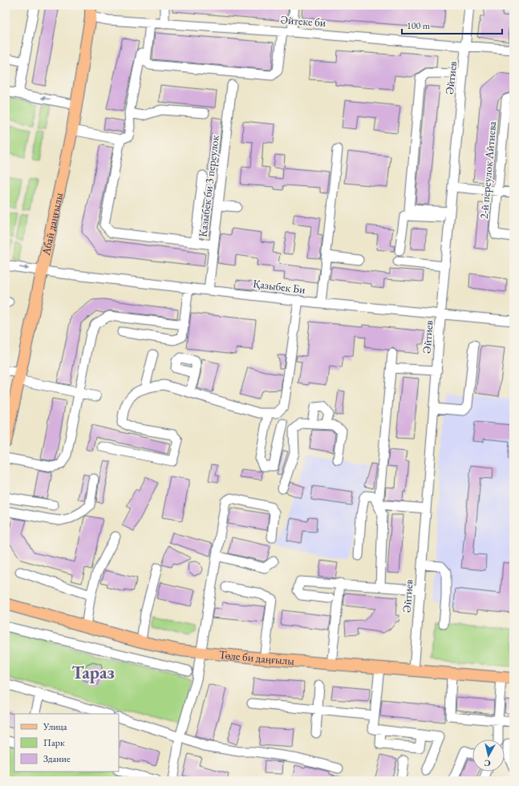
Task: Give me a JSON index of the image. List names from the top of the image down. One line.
{"streets":{"main road":["Абай даңғылы","Төле би даңғылы"],"street":["Әйтеке би","Әйтиев","2-й переулок Айтиева","Казыбек би 3 переулок","Қазыбек Би"]},"crossings":[["Әйтеке би","Әйтиев"],["Әйтеке би","Абай даңғылы"],["Әйтиев","Қазыбек Би"],["Әйтиев","Төле би даңғылы"],["Казыбек би 3 переулок","Қазыбек Би"],["Абай даңғылы","Қазыбек Би"]],"districts":["Тараз"],"legend":["Улица","Парк","Здание"],"scale_bar":"100 m","north":"bottom"}
